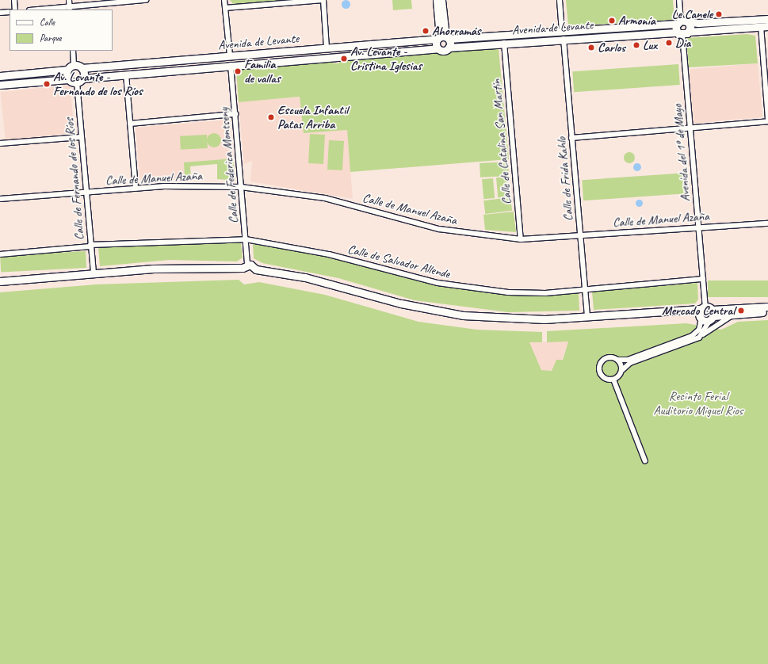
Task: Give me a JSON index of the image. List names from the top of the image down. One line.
{"streets":{"street":["Avenida de Levante","Calle de Catalina San Martín","Avenida del 1º de Mayo","Calle de Federica Montseny","Calle de Manuel Azaña","Calle de Fernando de los Ríos","Calle de Frida Kahlo","Calle de Salvador Allende"]},"crossings":[["Avenida de Levante","Calle de Catalina San Martín"],["Avenida de Levante","Avenida del 1º de Mayo"],["Avenida de Levante","Calle de Federica Montseny"],["Avenida de Levante","Calle de Fernando de los Ríos"],["Avenida de Levante","Calle de Frida Kahlo"],["Calle de Catalina San Martín","Calle de Manuel Azaña"],["Avenida del 1º de Mayo","Calle de Manuel Azaña"],["Avenida del 1º de Mayo","Calle de Salvador Allende"],["Calle de Federica Montseny","Calle de Manuel Azaña"],["Calle de Federica Montseny","Calle de Salvador Allende"],["Calle de Manuel Azaña","Calle de Fernando de los Ríos"],["Calle de Manuel Azaña","Calle de Frida Kahlo"],["Calle de Fernando de los Ríos","Calle de Salvador Allende"],["Calle de Frida Kahlo","Calle de Salvador Allende"]],"parks":["Recinto Ferial Auditorio Miguel Rios"],"places":["Le Canele","Armonía","Ahorramás","Dia","Lux","Carlos","Av. Levante - Cristina Iglesias","Familia de vallas","Av. Levante - Fernando de los Ríos","Escuela Infantil Patas Arriba","Mercado Central"],"legend":["Calle","Parque"]}
